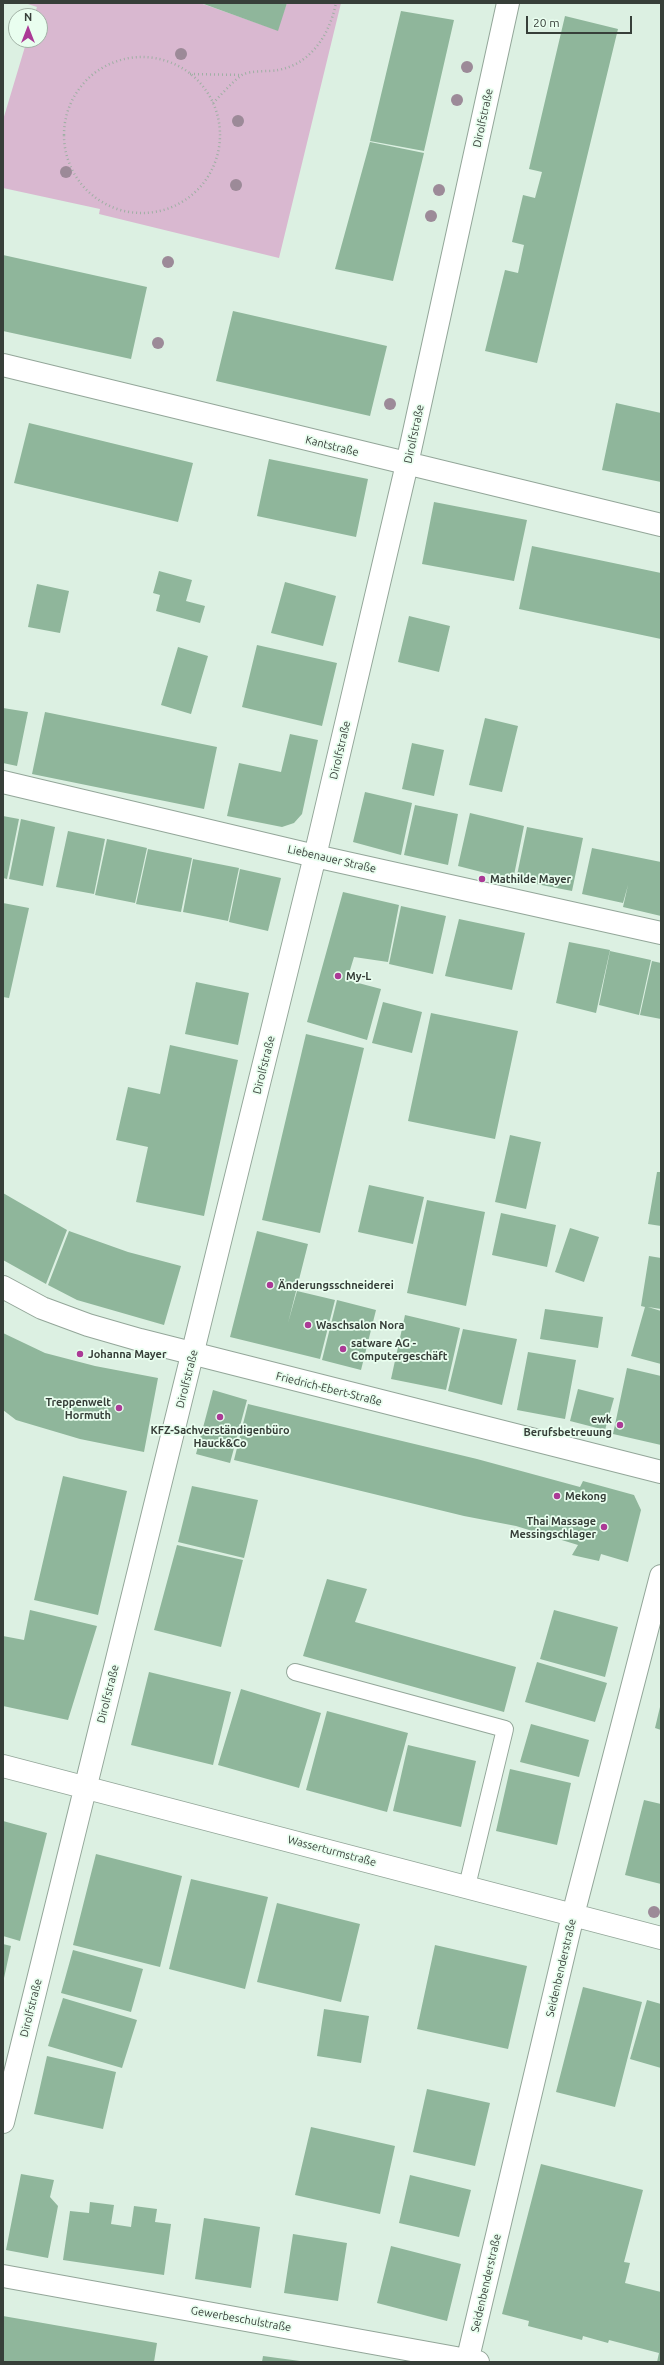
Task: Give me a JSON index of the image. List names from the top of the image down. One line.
{"streets":{"street":["Dirolfstraße","Kantstraße","Liebenauer Straße","Friedrich-Ebert-Straße","Wasserturmstraße","Seidenbenderstraße","Gewerbeschulstraße"]},"crossings":[["Dirolfstraße","Kantstraße"],["Dirolfstraße","Liebenauer Straße"],["Dirolfstraße","Friedrich-Ebert-Straße"],["Dirolfstraße","Wasserturmstraße"],["Wasserturmstraße","Seidenbenderstraße"],["Seidenbenderstraße","Gewerbeschulstraße"]],"places":["Mathilde Mayer","My-L","Änderungsschneiderei","Waschsalon Nora","satware AG - Computergeschäft","Johanna Mayer","Treppenwelt Hormuth","KFZ-Sachverständigenbüro Hauck&Co","ewk Berufsbetreuung","Mekong","Thai Massage Messingschlager"],"scale_bar":"20 m","north":"top"}
